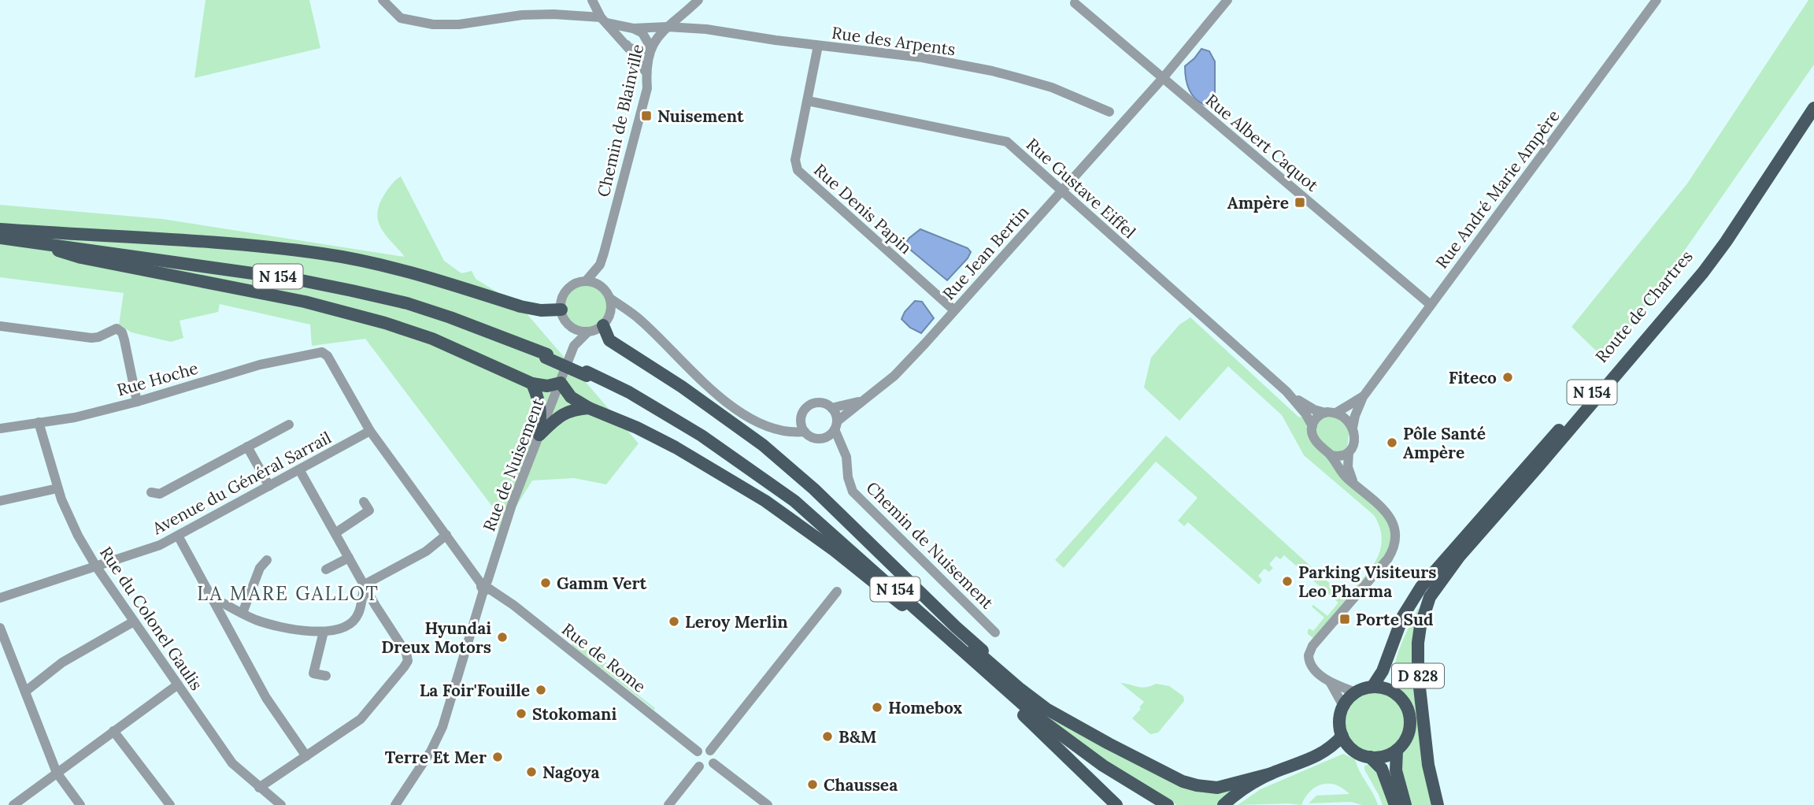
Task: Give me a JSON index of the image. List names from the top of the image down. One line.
{"streets":{"main road":["N 154","Route de Chartres","D 828"],"street":["Rue des Arpents","Chemin de Blainville","Rue Albert Caquot","Rue Gustave Eiffel","Rue André Marie Ampère","Rue Denis Papin","Rue Jean Bertin","Rue Hoche","Rue de Nuisement","Avenue du Général Sarrail","Chemin de Nuisement","Rue du Colonel Gaulis","Rue de Rome"]},"crossings":[["Rue des Arpents","Chemin de Blainville"],["Rue des Arpents","Rue Denis Papin"],["Chemin de Blainville","Rue de Nuisement"],["Rue Albert Caquot","Rue André Marie Ampère"],["Rue Albert Caquot","Rue Jean Bertin"],["Rue Gustave Eiffel","Rue André Marie Ampère"],["Rue Gustave Eiffel","Rue Denis Papin"],["Rue Gustave Eiffel","Rue Jean Bertin"],["Rue Denis Papin","Rue Jean Bertin"],["Rue Jean Bertin","Chemin de Nuisement"],["N 154","Route de Chartres"],["N 154","D 828"],["Rue Hoche","Avenue du Général Sarrail"],["Rue Hoche","Rue du Colonel Gaulis"],["Rue de Nuisement","Rue de Rome"],["Avenue du Général Sarrail","Rue du Colonel Gaulis"]],"districts":["LA MARE GALLOT"],"places":{"transit":["Nuisement","Ampère","Porte Sud"],"other":["Fiteco","Pôle Santé Ampère","Parking Visiteurs Leo Pharma","Gamm Vert","Leroy Merlin","Hyundai Dreux Motors","La Foir'Fouille","Homebox","Stokomani","B&M","Terre Et Mer","Nagoya","Chaussea"]}}
